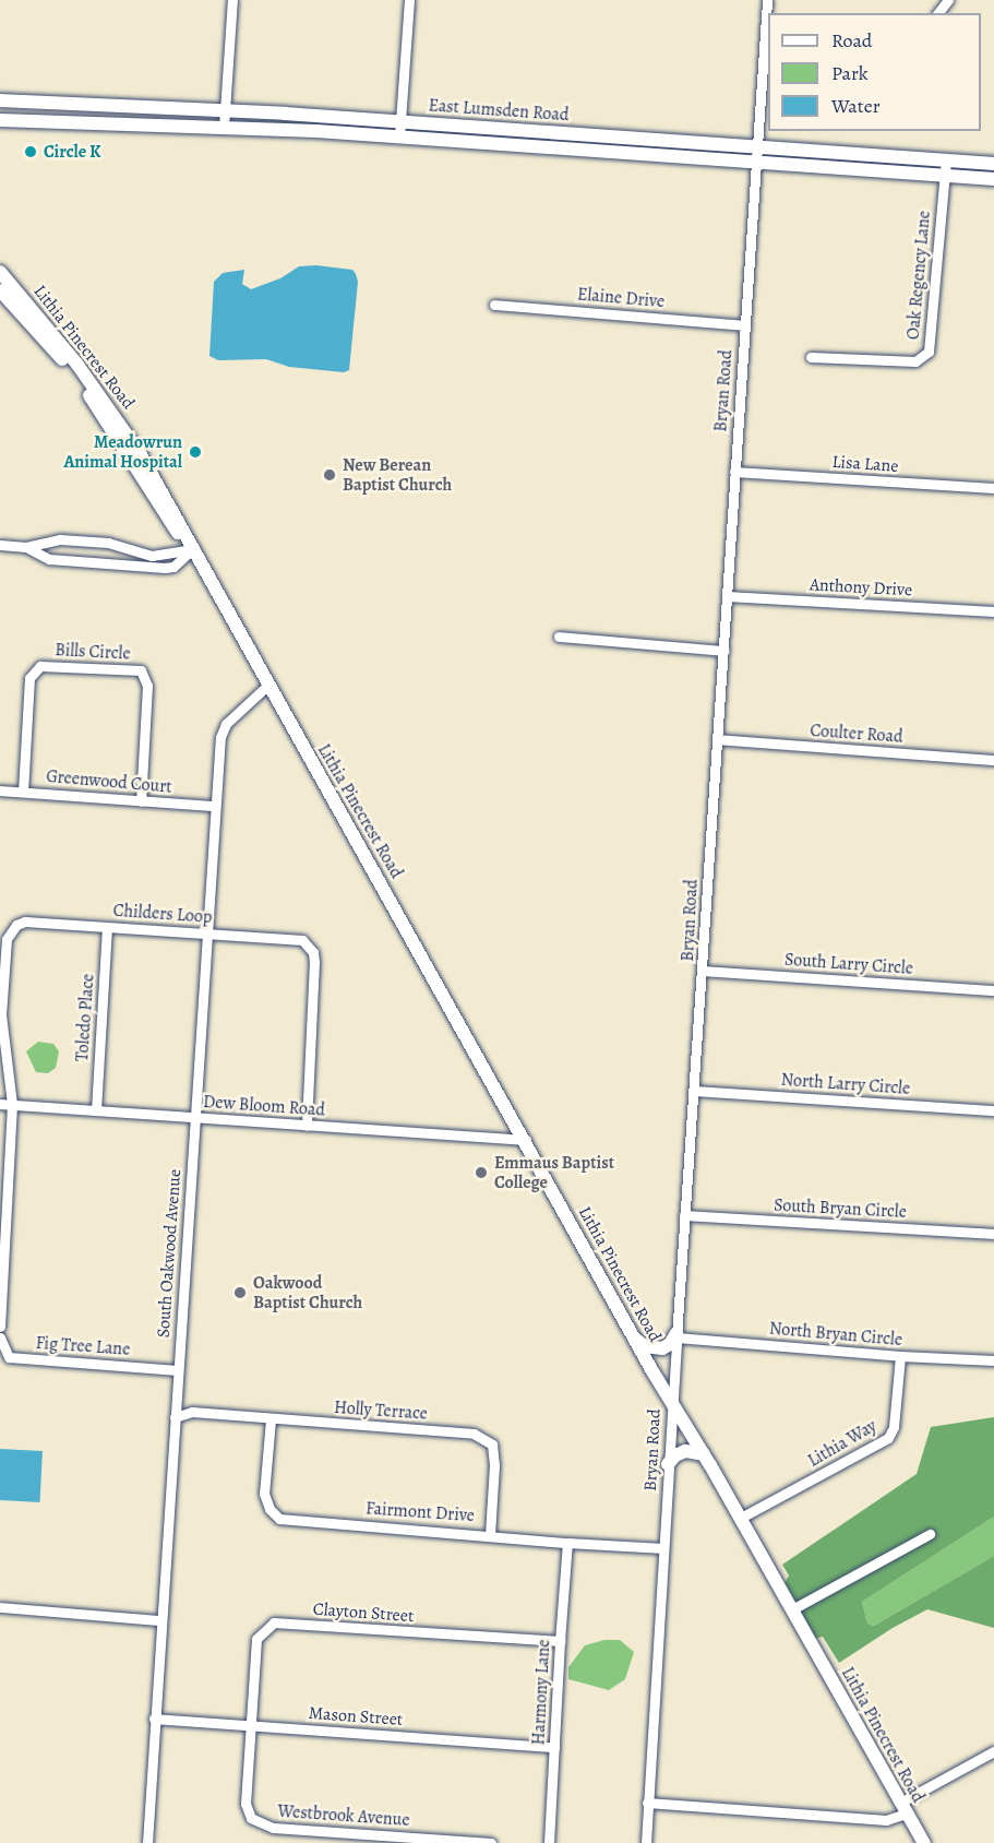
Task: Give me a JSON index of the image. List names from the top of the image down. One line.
{"streets":{"main road":["East Lumsden Road","Lithia Pinecrest Road"],"street":["Oak Regency Lane","Elaine Drive","Bryan Road","Lisa Lane","Anthony Drive","Bills Circle","Coulter Road","Greenwood Court","Childers Loop","South Larry Circle","Toledo Place","North Larry Circle","Dew Bloom Road","South Bryan Circle","South Oakwood Avenue","North Bryan Circle","Fig Tree Lane","Holly Terrace","Lithia Way","Fairmont Drive","Clayton Street","Harmony Lane","Mason Street","Westbrook Avenue"]},"crossings":[["East Lumsden Road","Oak Regency Lane"],["East Lumsden Road","Bryan Road"],["Elaine Drive","Bryan Road"],["Lithia Pinecrest Road","Bryan Road"],["Lithia Pinecrest Road","Dew Bloom Road"],["Lithia Pinecrest Road","South Oakwood Avenue"],["Lithia Pinecrest Road","Lithia Way"],["Bryan Road","Lisa Lane"],["Bryan Road","Anthony Drive"],["Bryan Road","Coulter Road"],["Bryan Road","South Larry Circle"],["Bryan Road","North Larry Circle"],["Bryan Road","South Bryan Circle"],["Bryan Road","North Bryan Circle"],["Bryan Road","Fairmont Drive"],["Bills Circle","Greenwood Court"],["Greenwood Court","South Oakwood Avenue"],["Childers Loop","Toledo Place"],["Childers Loop","Dew Bloom Road"],["Childers Loop","South Oakwood Avenue"],["Toledo Place","Dew Bloom Road"],["Dew Bloom Road","South Oakwood Avenue"],["South Oakwood Avenue","Fig Tree Lane"],["South Oakwood Avenue","Holly Terrace"],["South Oakwood Avenue","Mason Street"],["North Bryan Circle","Lithia Way"],["Holly Terrace","Fairmont Drive"],["Fairmont Drive","Harmony Lane"],["Clayton Street","Harmony Lane"],["Clayton Street","Mason Street"],["Clayton Street","Westbrook Avenue"],["Harmony Lane","Mason Street"],["Mason Street","Westbrook Avenue"]],"places":["Circle K","Meadowrun Animal Hospital","New Berean Baptist Church","Emmaus Baptist College","Oakwood Baptist Church"],"legend":["Road","Park","Water"]}
